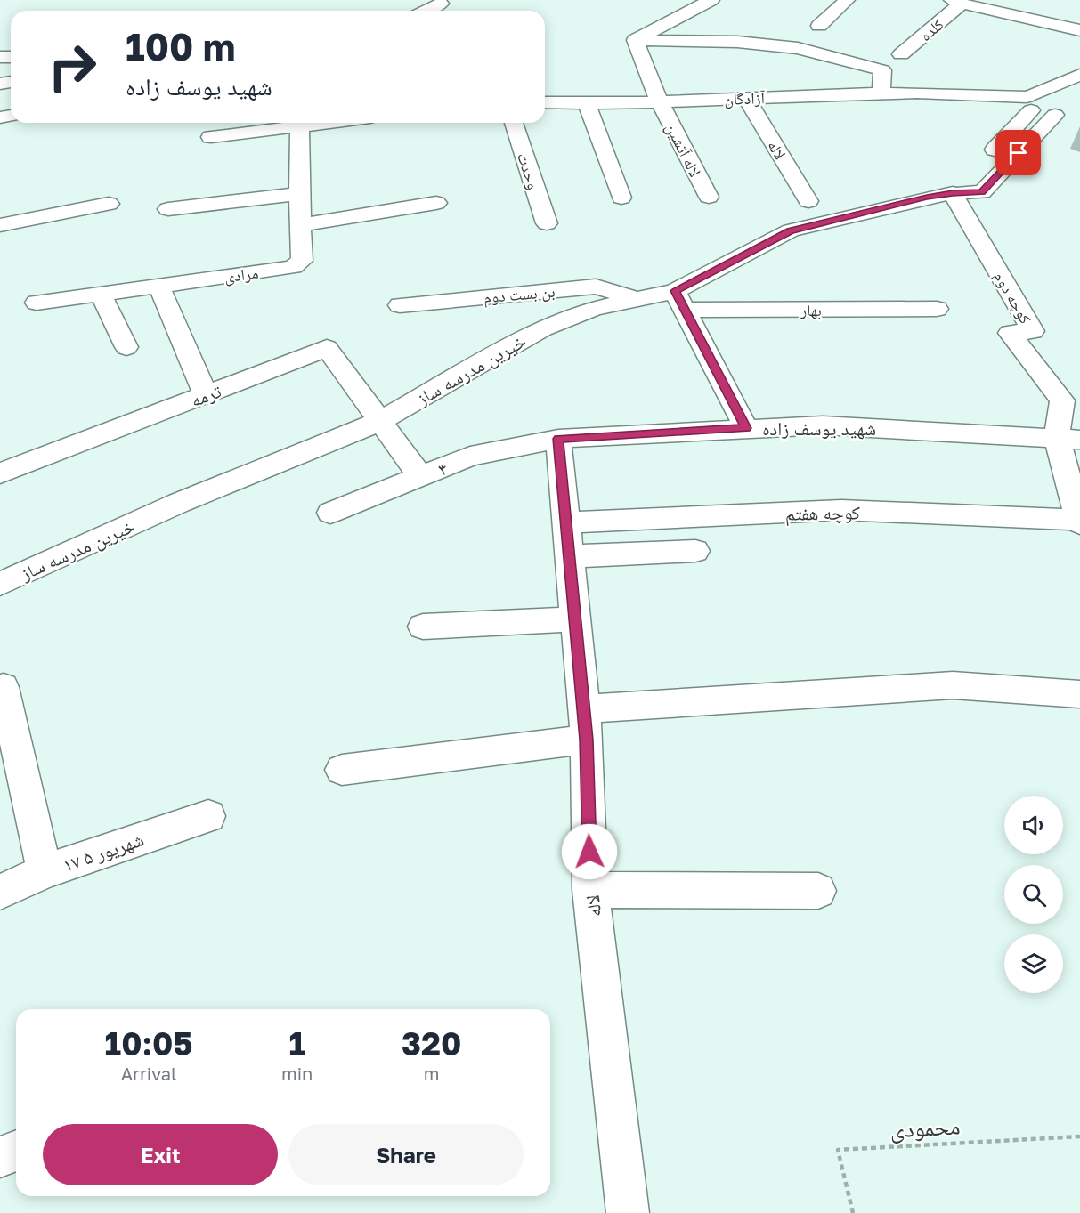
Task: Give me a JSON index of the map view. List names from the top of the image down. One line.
{"streets":{"street":["کلده","آزادگان","لاله آتشین","لاله","وحدت","مرادی","بن بست دوم","کوچه دوم","بهار","خیرین مدرسه ساز","ترمه","شهید یوسف زاده","۴","کوچه هفتم","۱۷ شهریور ۵"],"path":["محمودی"]},"crossings":[["آزادگان","لاله آتشین"],["آزادگان","لاله"],["آزادگان","خیرین مدرسه ساز"],["لاله","شهید یوسف زاده"],["لاله","۴"],["لاله","کوچه هفتم"],["بن بست دوم","خیرین مدرسه ساز"],["کوچه دوم","خیرین مدرسه ساز"],["کوچه دوم","شهید یوسف زاده"],["بهار","خیرین مدرسه ساز"],["خیرین مدرسه ساز","ترمه"],["شهید یوسف زاده","۴"]],"page":{"turn":["100 m","شهید یوسف زاده"],"eta":["10:05","Arrival","1","min","320","m"],"buttons":["Exit","Share"]}}
